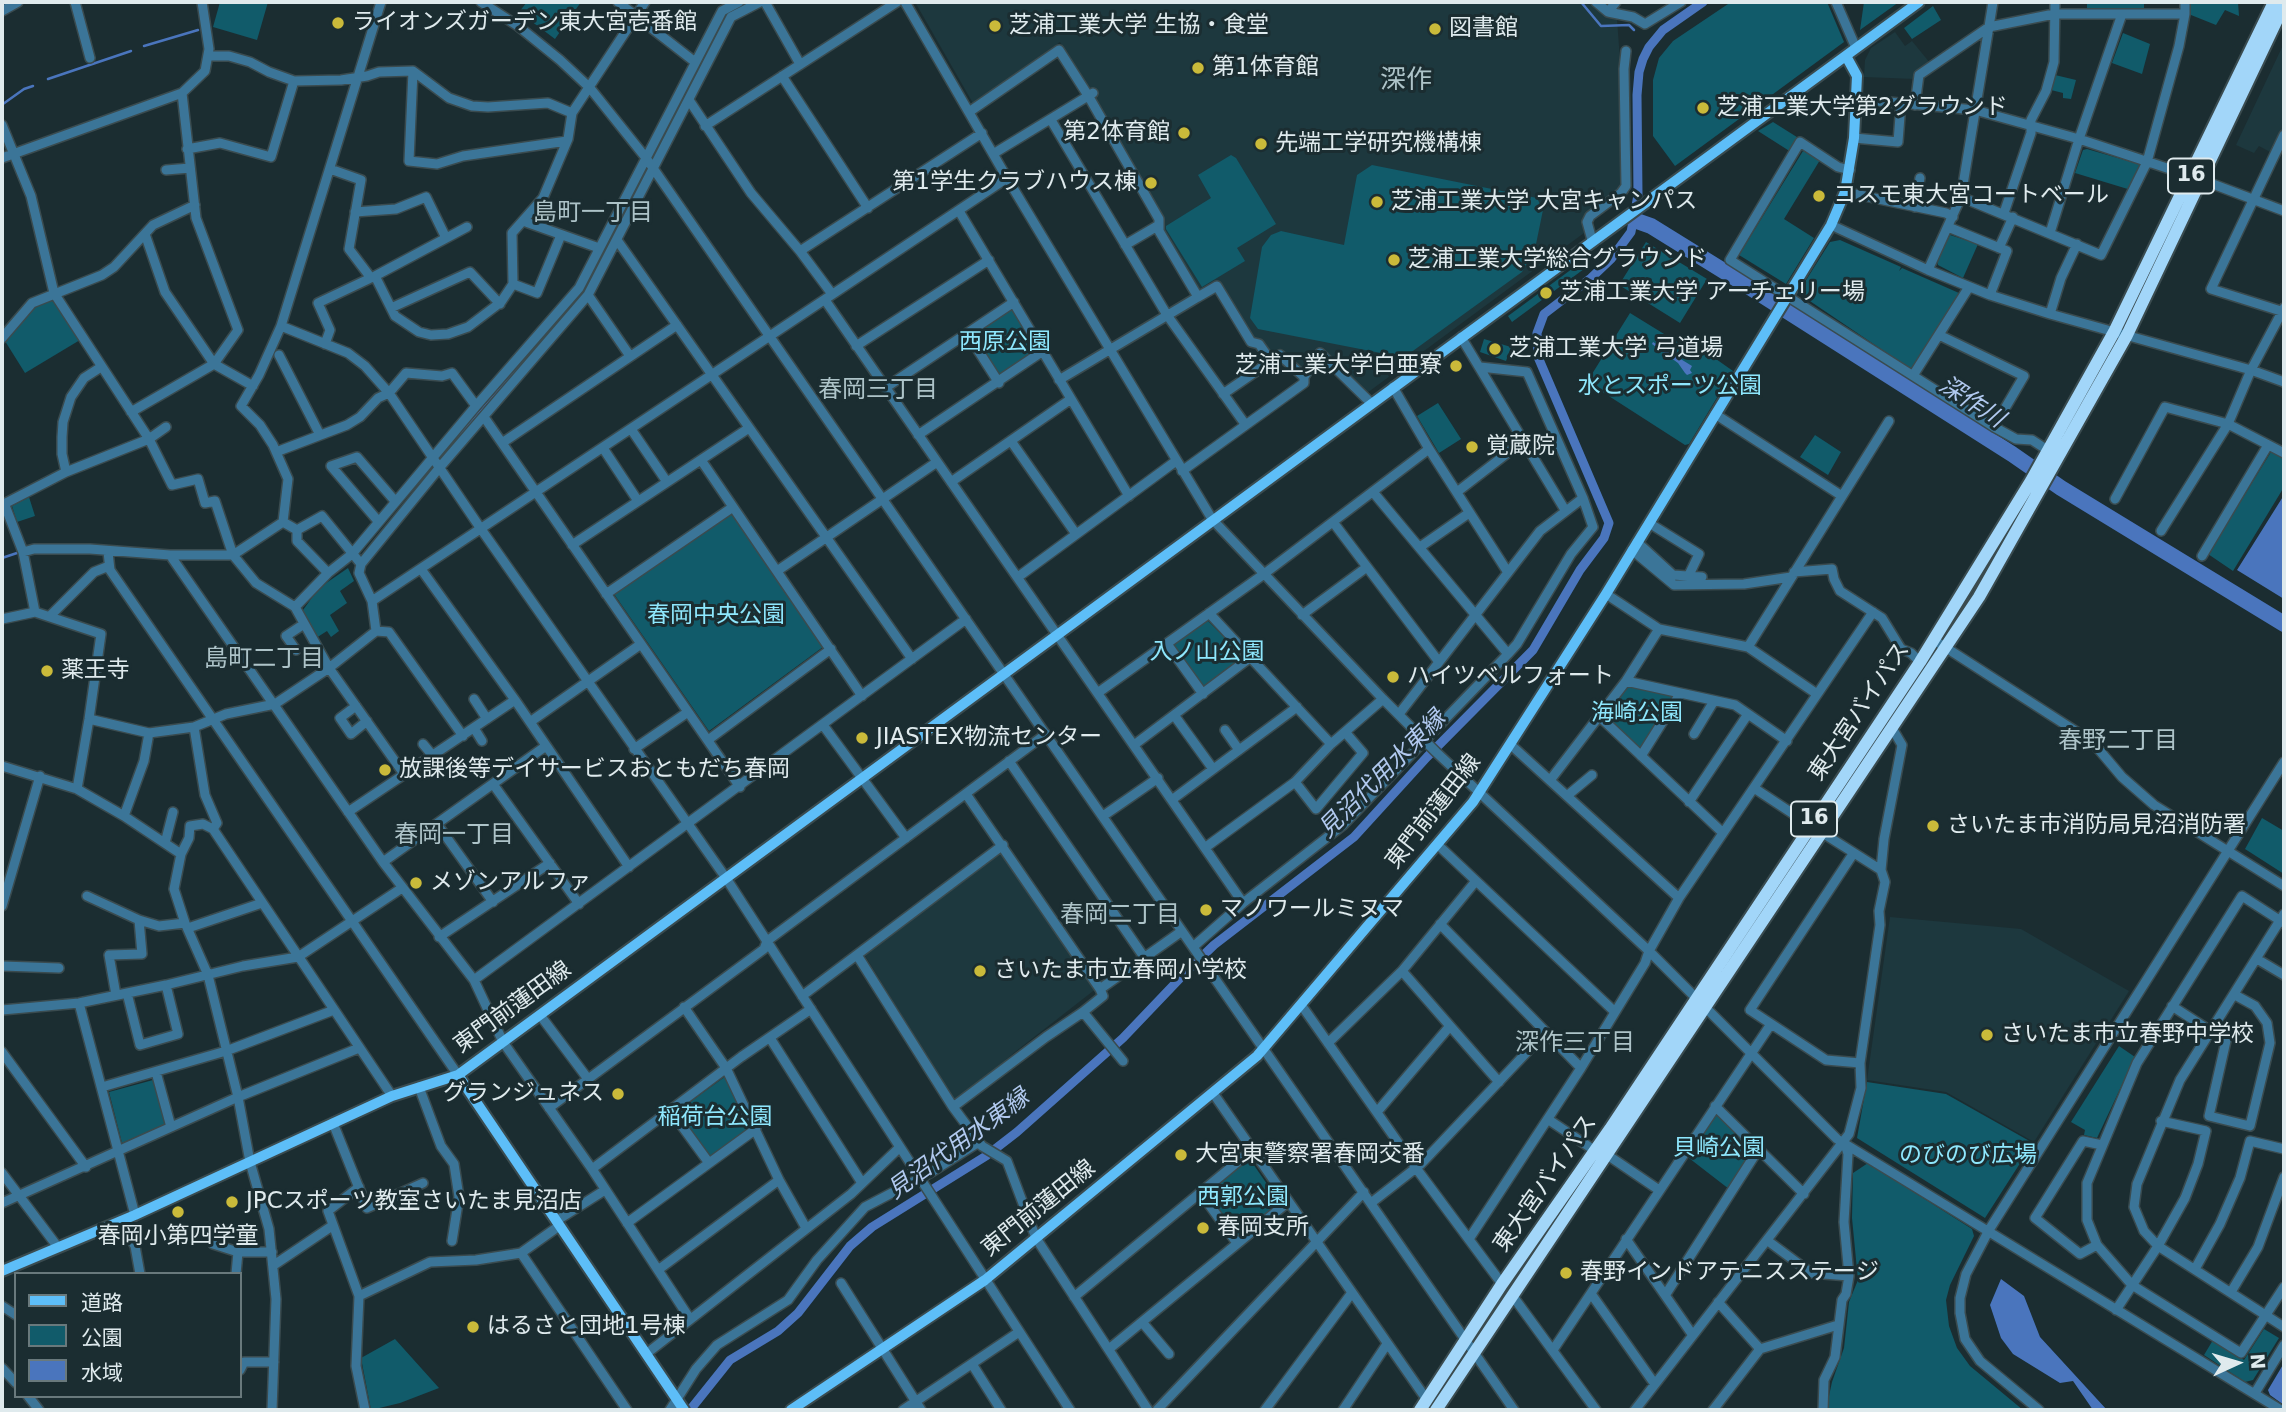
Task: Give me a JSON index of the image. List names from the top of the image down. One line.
{"streets":{"highway":["16","東大宮バイパス"],"main road":["東門前蓮田線"]},"districts":["深作","島町一丁目","春岡三丁目","島町二丁目","春野二丁目","春岡一丁目","春岡二丁目","深作三丁目"],"water":["深作川","見沼代用水東縁"],"parks":["西原公園","水とスポーツ公園","春岡中央公園","入ノ山公園","海崎公園","稲荷台公園","貝崎公園","のびのび広場","西郭公園"],"places":["ライオンズガーデン東大宮壱番館","芝浦工業大学 生協・食堂","図書館","第1体育館","芝浦工業大学第2グラウンド","第2体育館","先端工学研究機構棟","第1学生クラブハウス棟","コスモ東大宮コートベール","芝浦工業大学 大宮キャンパス","芝浦工業大学総合グラウンド","芝浦工業大学 アーチェリー場","芝浦工業大学 弓道場","芝浦工業大学白亜寮","覚蔵院","薬王寺","ハイツベルフォート","JIASTEX物流センター","放課後等デイサービスおともだち春岡","さいたま市消防局見沼消防署","メゾンアルファ","マノワールミヌマ","さいたま市立春岡小学校","さいたま市立春野中学校","グランジュネス","大宮東警察署春岡交番","JPCスポーツ教室さいたま見沼店","春岡小第四学童","春岡支所","春野インドアテニスステージ","はるさと団地1号棟"],"legend":["道路","公園","水域"],"north":"right"}
